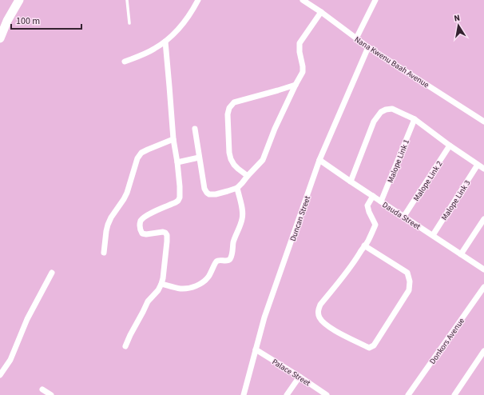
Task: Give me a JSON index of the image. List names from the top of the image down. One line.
{"streets":{"street":["Nana Kwenu Baah Avenue","Malope Link 1","Malope Link 2","Malope Link 3","Dauda Street","Duncan Street","Donkors Avenue","Palace Street"]},"crossings":[["Nana Kwenu Baah Avenue","Duncan Street"],["Malope Link 1","Dauda Street"],["Malope Link 2","Dauda Street"],["Malope Link 3","Dauda Street"],["Dauda Street","Duncan Street"],["Duncan Street","Palace Street"]],"scale_bar":"100 m","north":"top"}
